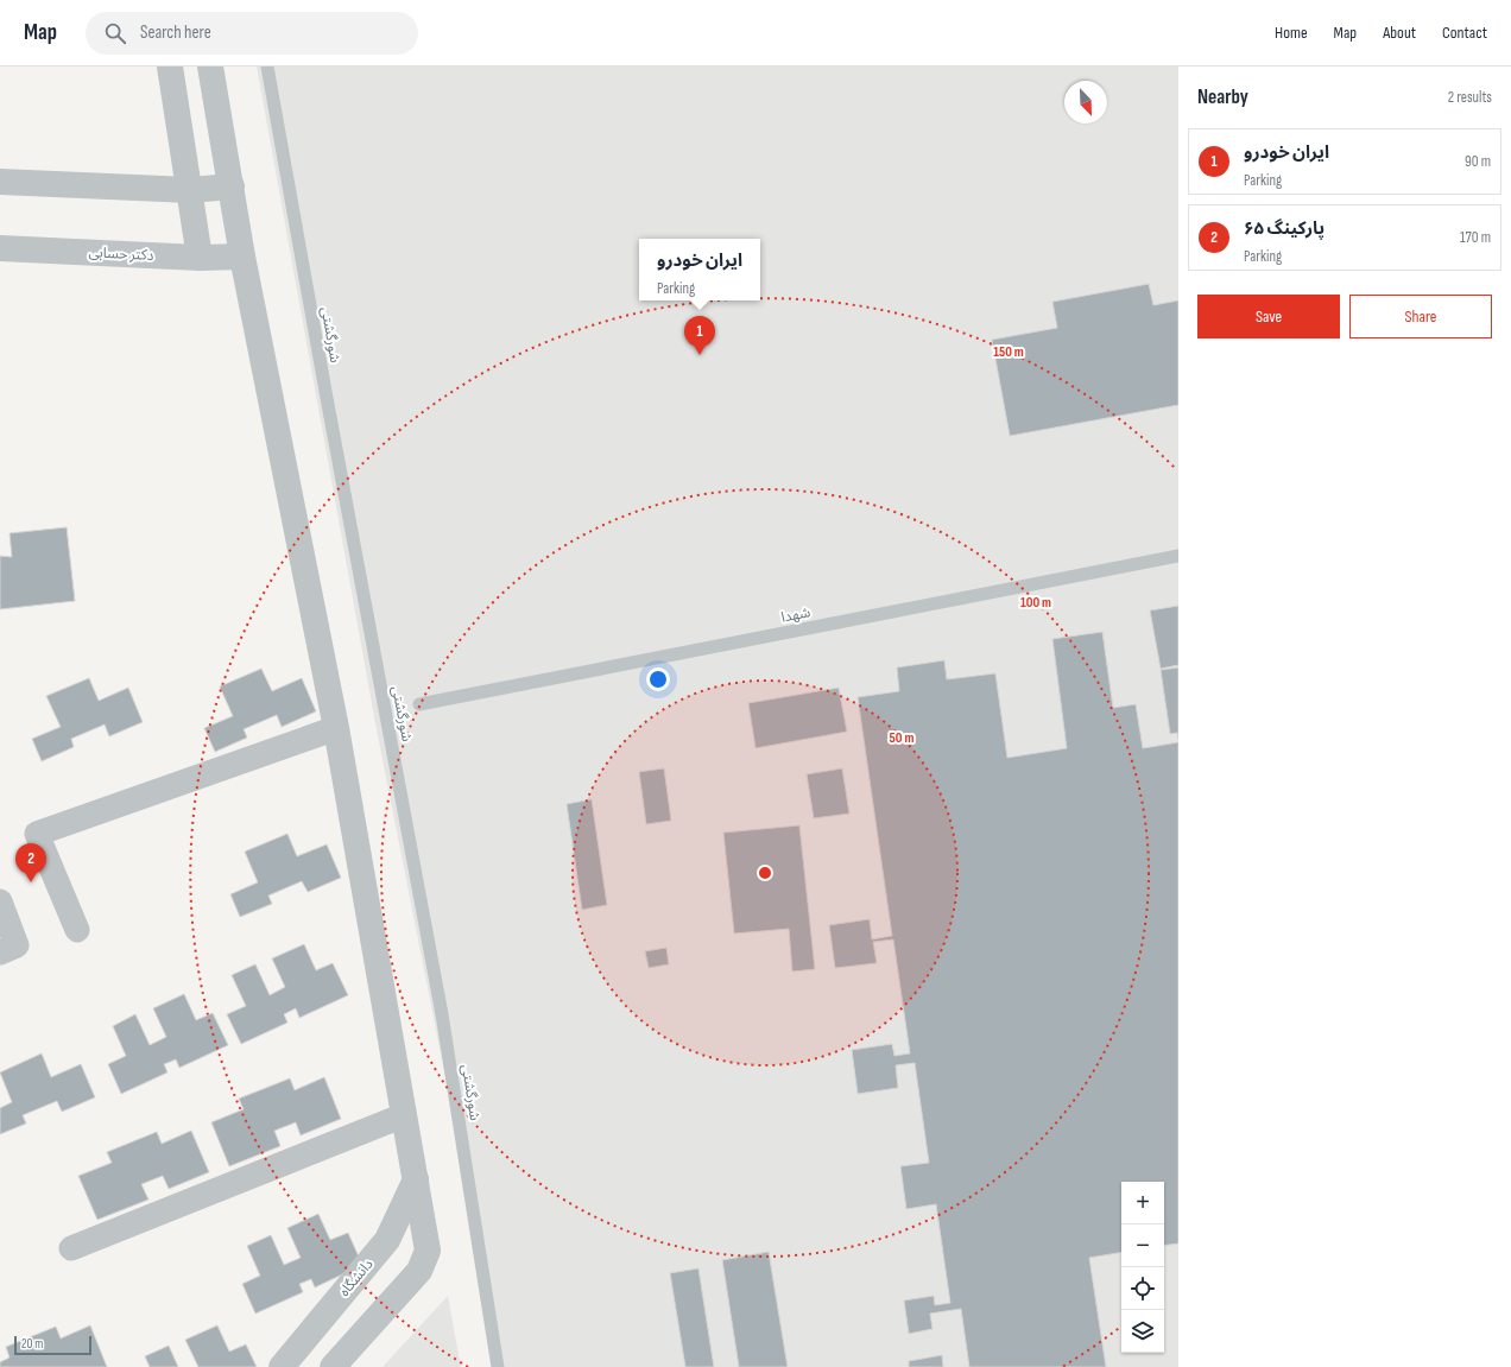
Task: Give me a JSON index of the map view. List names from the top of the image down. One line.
{"streets":{"street":["دکتر حسابی","دانشگاه"],"lane":["شورگشتی","شهدا"]},"scale_bar":"20 m","north":"bottom right","page":{"header":"Map","search":"Search here","nav":["Home","Map","About","Contact"],"heading":["Nearby","2 results"],"list":[{"mark":"1","name":"ایران خودرو","note":"Parking","value":"90 m"},{"mark":"2","name":"پارکینگ ۶۵","note":"Parking","value":"170 m"}],"popup":["ایران خودرو","Parking"],"buttons":["Save","Share"],"pins":["1","2"],"map_buttons":["+","−"],"scale":"20 m"},"rings":["150 m","100 m","50 m"]}
